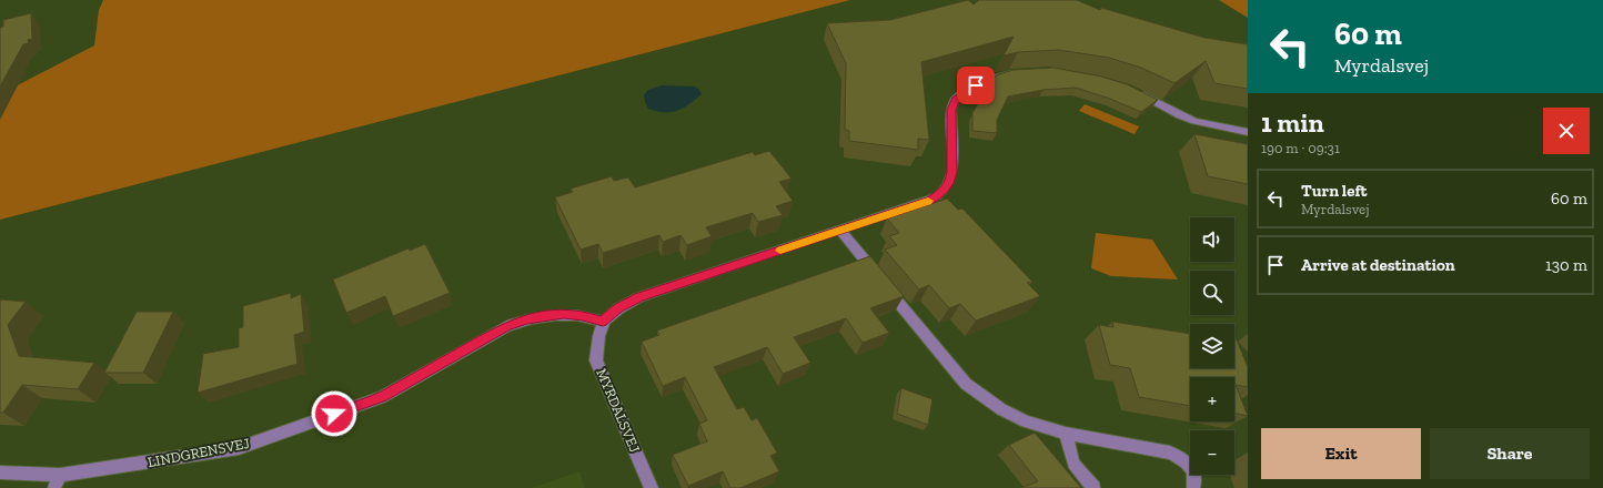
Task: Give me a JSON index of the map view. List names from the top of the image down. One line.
{"streets":{"street":["MYRDALSVEJ","LINDGRENSVEJ"]},"crossings":[["MYRDALSVEJ","LINDGRENSVEJ"]],"page":{"turn":["60 m","Myrdalsvej"],"heading":["1 min","190 m · 09:31"],"list":[{"name":"Turn left","note":"Myrdalsvej","value":"60 m"},{"name":"Arrive at destination","value":"130 m"}],"map_buttons":["+","−"],"buttons":["Exit","Share"]}}
